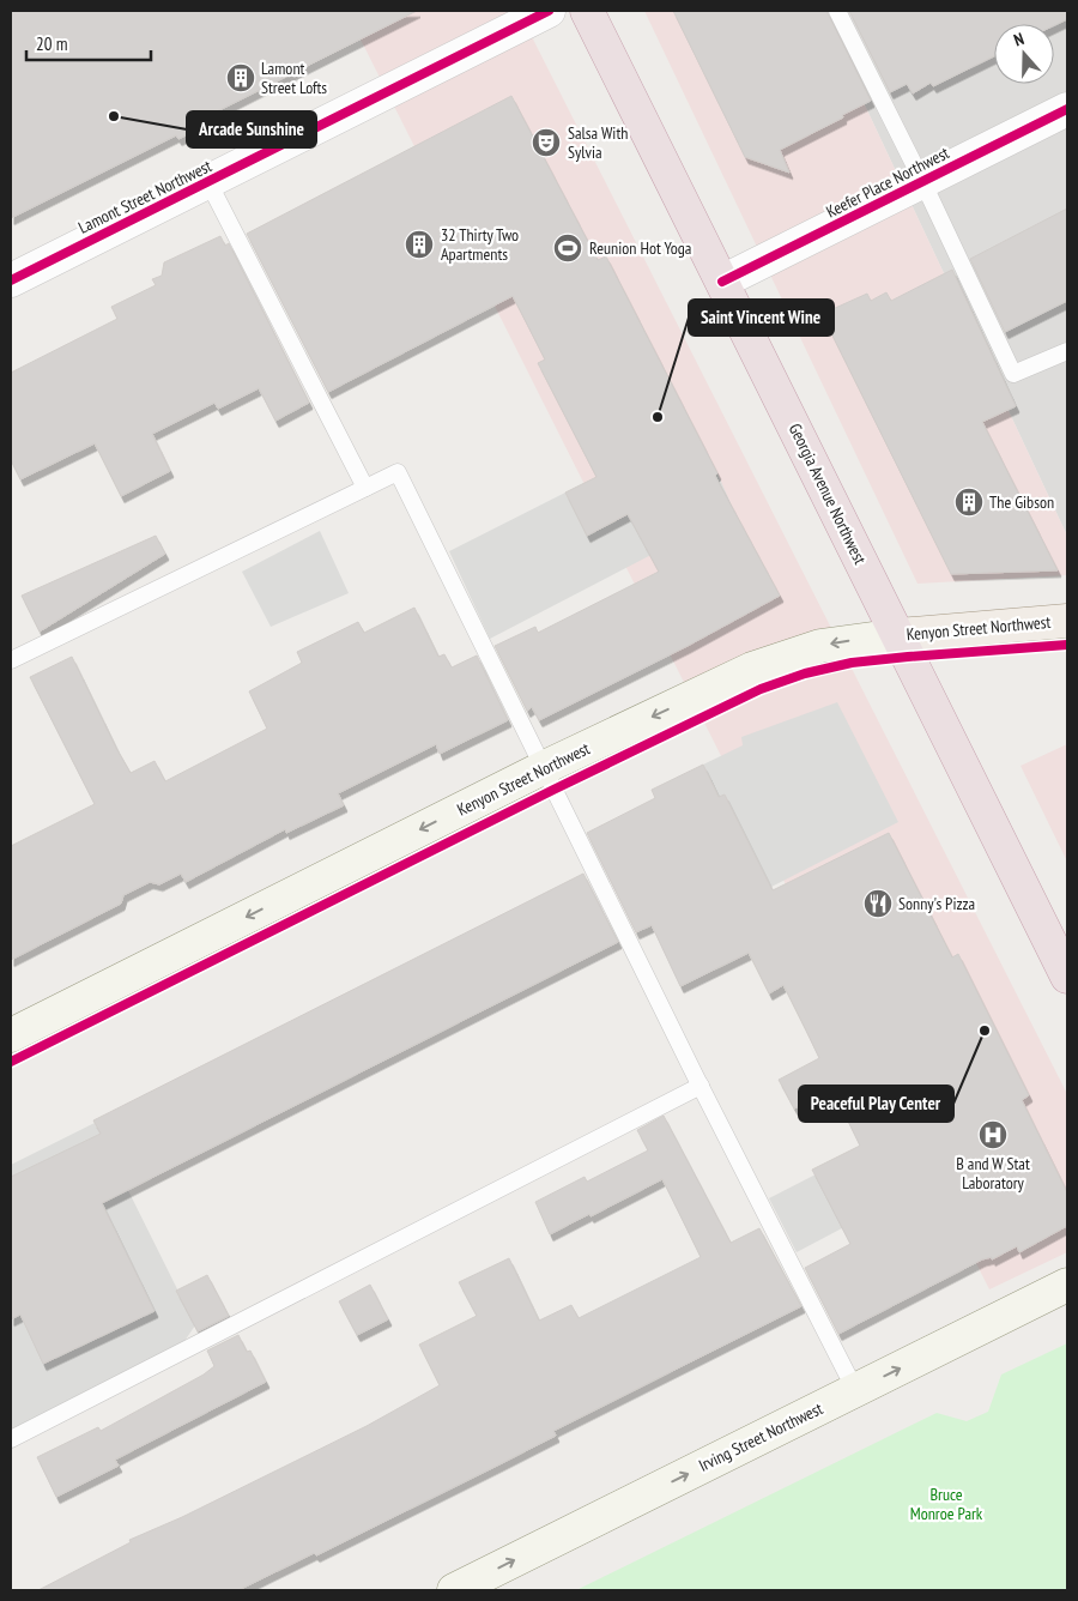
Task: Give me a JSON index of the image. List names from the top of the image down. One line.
{"streets":{"highway":["Georgia Avenue Northwest"],"main road":["Kenyon Street Northwest","Irving Street Northwest"],"street":["Keefer Place Northwest","Lamont Street Northwest"]},"crossings":[["Keefer Place Northwest","Georgia Avenue Northwest"],["Georgia Avenue Northwest","Kenyon Street Northwest"]],"one_way":["Kenyon Street Northwest","Irving Street Northwest"],"parks":["Bruce Monroe Park"],"places":{"building":["Lamont Street Lofts","32 Thirty Two Apartments","The Gibson"],"other":["Arcade Sunshine","Saint Vincent Wine","Peaceful Play Center"],"theatre":["Salsa With Sylvia"],"sports":["Reunion Hot Yoga"],"restaurant":["Sonny's Pizza"],"hospital":["B and W Stat Laboratory"]},"scale_bar":"20 m","north":"top"}
